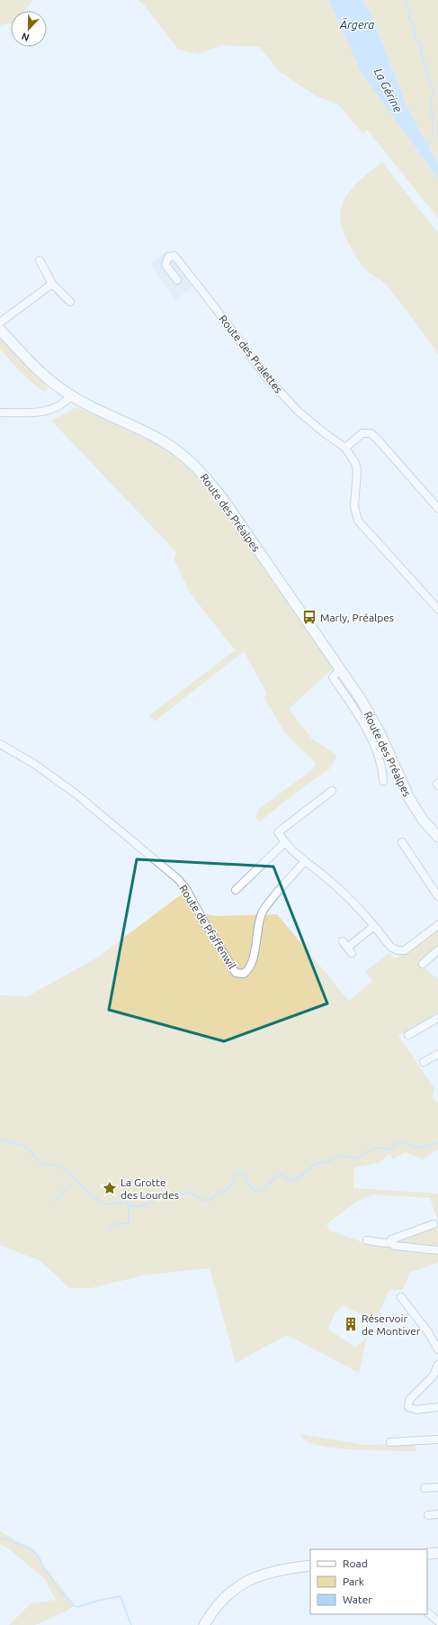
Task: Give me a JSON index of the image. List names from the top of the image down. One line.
{"streets":{"main road":["Route des Préalpes"],"street":["Route des Pralettes","Route de Pfaffenwil"]},"water":["Ärgera","La Gérine"],"places":{"bus stop":["Marly, Préalpes"],"place":["La Grotte des Lourdes"],"building":["Réservoir de Montiver"]},"legend":["Road","Park","Water"],"north":"bottom"}
